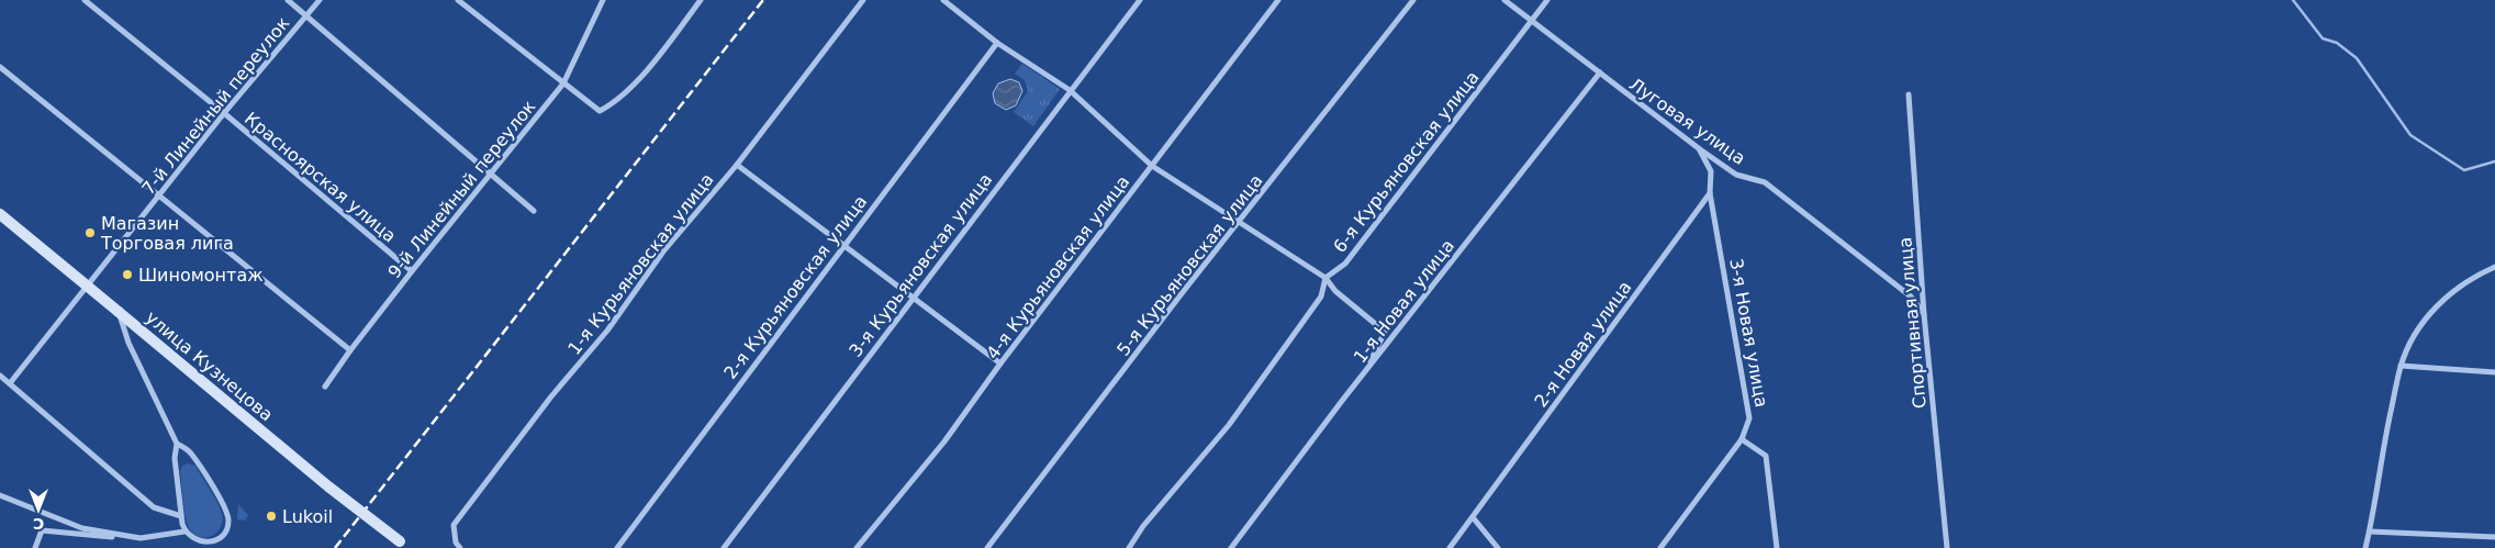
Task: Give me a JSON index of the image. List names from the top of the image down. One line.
{"streets":{"main road":["улица Кузнецова"],"street":["7-й Линейный переулок","Луговая улица","6-я Курьяновская улица","Красноярская улица","9-й Линейный переулок","1-я Курьяновская улица","3-я Курьяновская улица","5-я Курьяновская улица","4-я Курьяновская улица","2-я Курьяновская улица","1-я Новая улица","Спортивная улица","3-я Новая улица","2-я Новая улица"]},"crossings":[["7-й Линейный переулок","Красноярская улица"],["7-й Линейный переулок","улица Кузнецова"],["Луговая улица","6-я Курьяновская улица"],["Луговая улица","1-я Новая улица"],["Луговая улица","Спортивная улица"],["Красноярская улица","9-й Линейный переулок"],["3-я Новая улица","2-я Новая улица"]],"places":["Магазин Торговая лига","Шиномонтаж","Lukoil"],"north":"bottom"}
